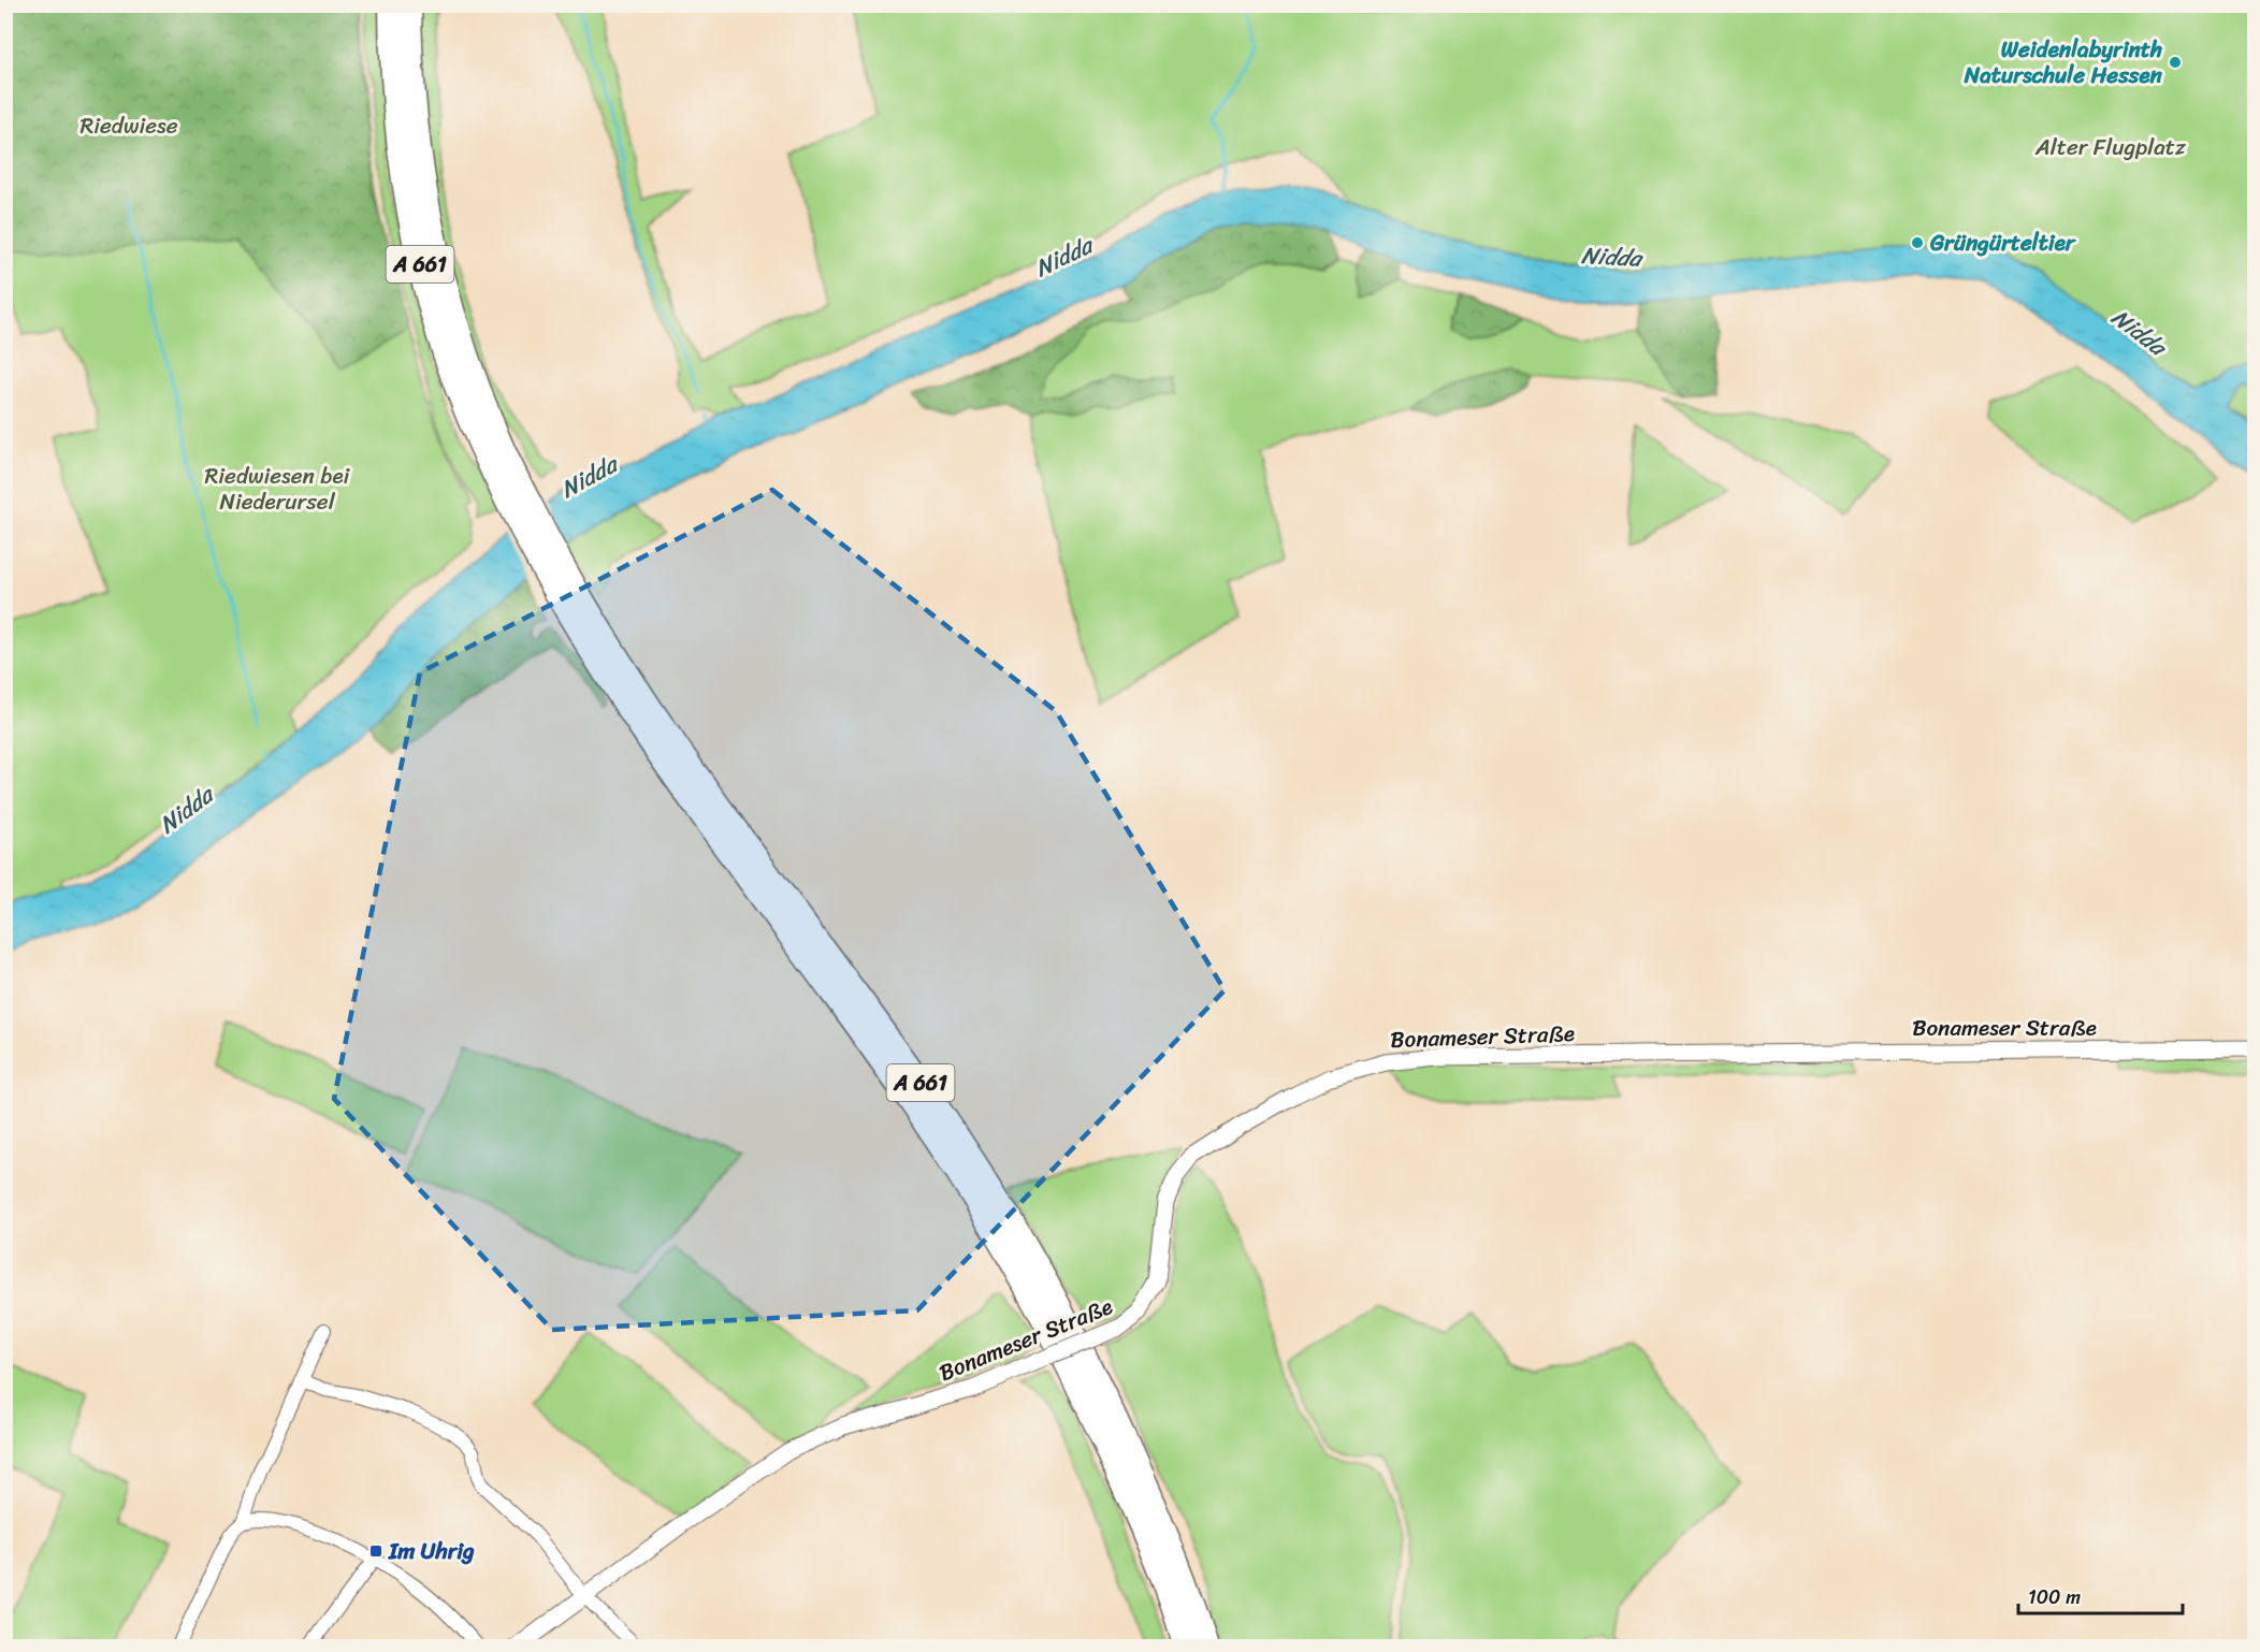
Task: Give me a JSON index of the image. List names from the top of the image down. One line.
{"streets":{"highway":["A 661"],"street":["Bonameser Straße"]},"water":["Nidda"],"parks":["Riedwiese","Alter Flugplatz","Riedwiesen bei Niederursel"],"places":{"other":["Weidenlabyrinth Naturschule Hessen","Grüngürteltier"],"transit":["Im Uhrig"]},"scale_bar":"100 m"}
